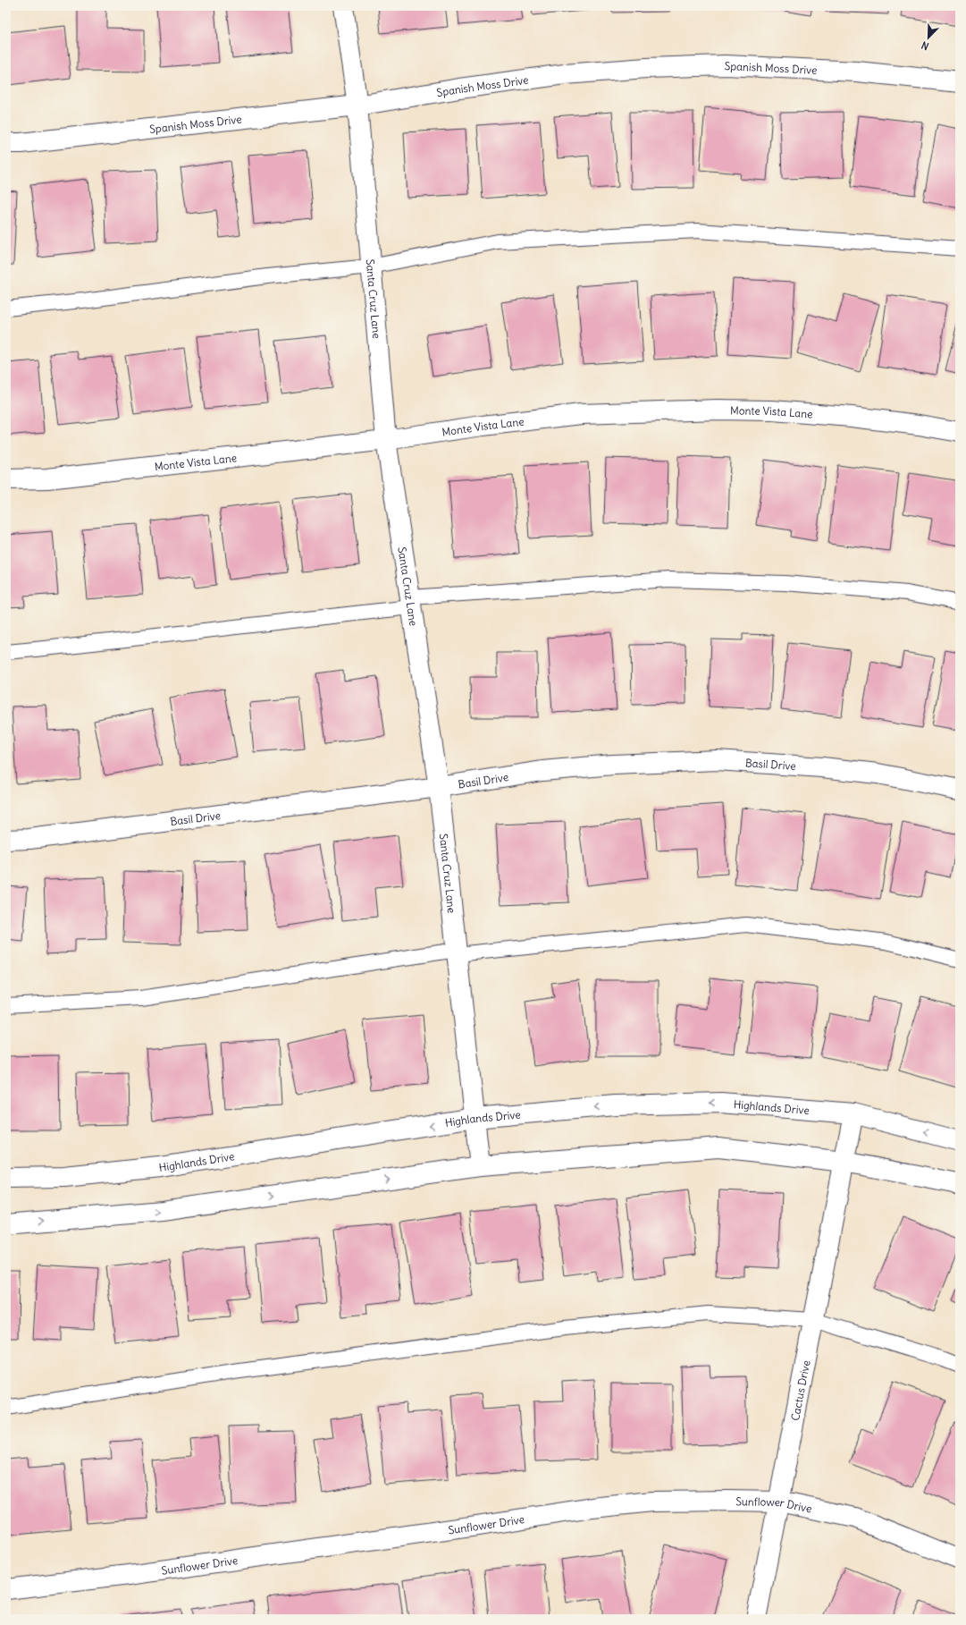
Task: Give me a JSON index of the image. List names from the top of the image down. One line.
{"streets":{"street":["Spanish Moss Drive","Santa Cruz Lane","Monte Vista Lane","Basil Drive","Highlands Drive","Cactus Drive","Sunflower Drive"]},"crossings":[["Spanish Moss Drive","Santa Cruz Lane"],["Santa Cruz Lane","Monte Vista Lane"],["Santa Cruz Lane","Basil Drive"],["Santa Cruz Lane","Highlands Drive"],["Highlands Drive","Cactus Drive"],["Cactus Drive","Sunflower Drive"]],"north":"bottom left"}
